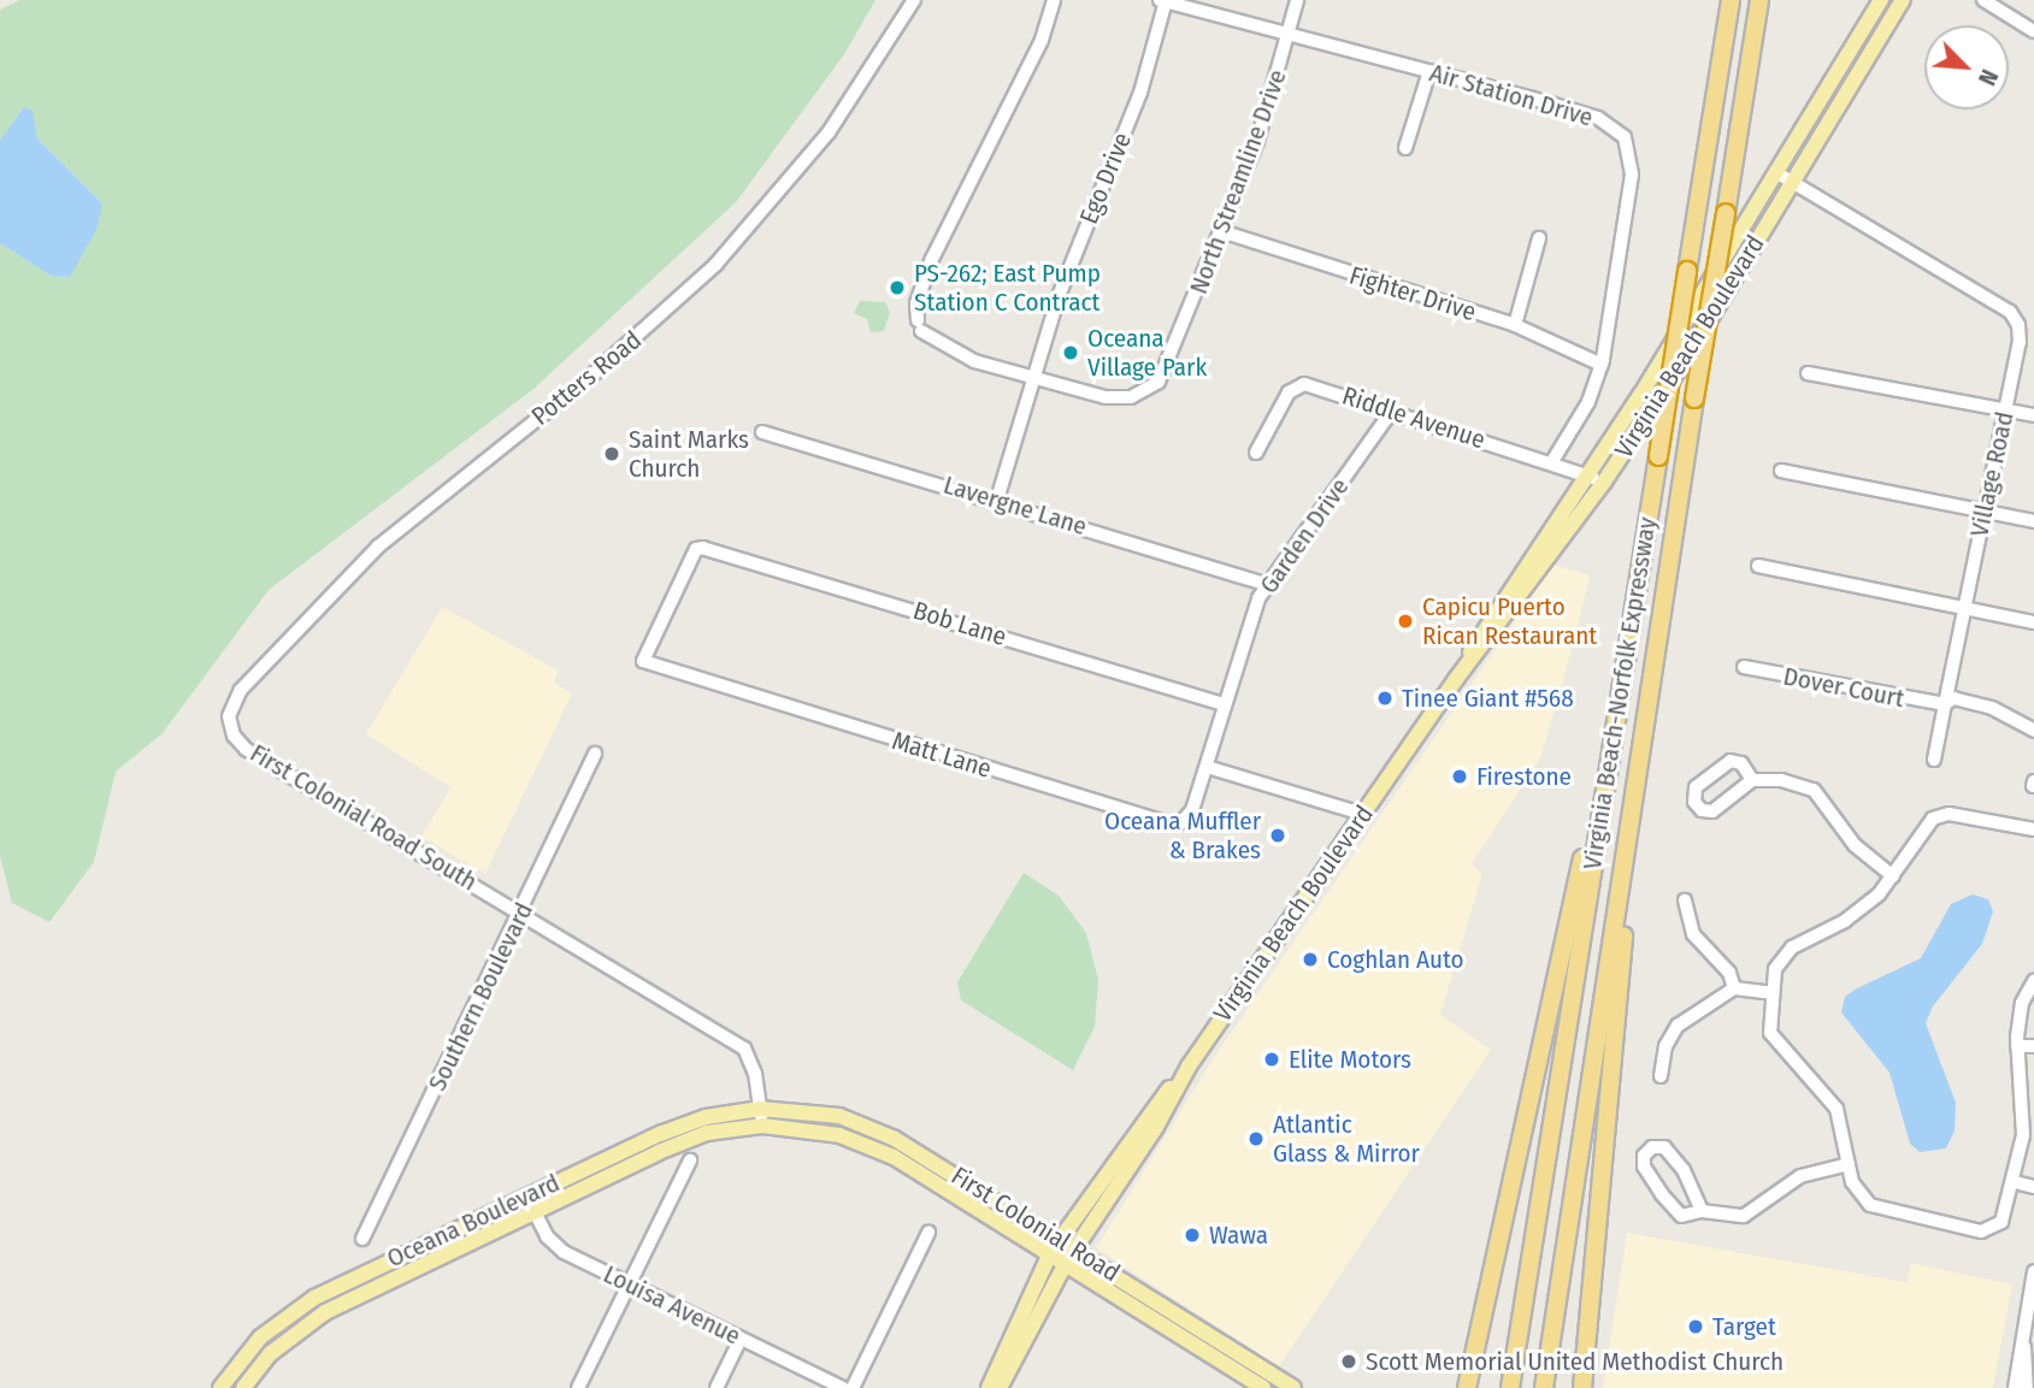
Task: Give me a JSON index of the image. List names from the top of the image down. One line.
{"streets":{"highway":["Virginia Beach-Norfolk Expressway"],"main road":["Virginia Beach Boulevard","Oceana Boulevard","First Colonial Road"],"street":["Air Station Drive","Ego Drive","North Streamline Drive","Fighter Drive","Potters Road","Riddle Avenue","Village Road","Lavergne Lane","Garden Drive","Bob Lane","Dover Court","Matt Lane","First Colonial Road South","Southern Boulevard","Louisa Avenue"]},"crossings":[["Air Station Drive","Ego Drive"],["Air Station Drive","North Streamline Drive"],["Air Station Drive","Fighter Drive"],["Air Station Drive","Riddle Avenue"],["Ego Drive","North Streamline Drive"],["Ego Drive","Lavergne Lane"],["North Streamline Drive","Fighter Drive"],["Virginia Beach Boulevard","Riddle Avenue"],["Virginia Beach Boulevard","Village Road"],["Virginia Beach Boulevard","First Colonial Road"],["Potters Road","First Colonial Road South"],["Riddle Avenue","Garden Drive"],["Village Road","Dover Court"],["Lavergne Lane","Garden Drive"],["Garden Drive","Bob Lane"],["Garden Drive","Matt Lane"],["Bob Lane","Matt Lane"],["First Colonial Road South","Southern Boulevard"],["Oceana Boulevard","First Colonial Road"],["Oceana Boulevard","Louisa Avenue"]],"places":["PS-262; East Pump Station C Contract","Oceana Village Park","Saint Marks Church","Capicu Puerto Rican Restaurant","Tinee Giant #568","Firestone","Oceana Muffler & Brakes","Coghlan Auto","Elite Motors","Atlantic Glass & Mirror","Wawa","Target","Scott Memorial United Methodist Church"],"north":"bottom right"}
